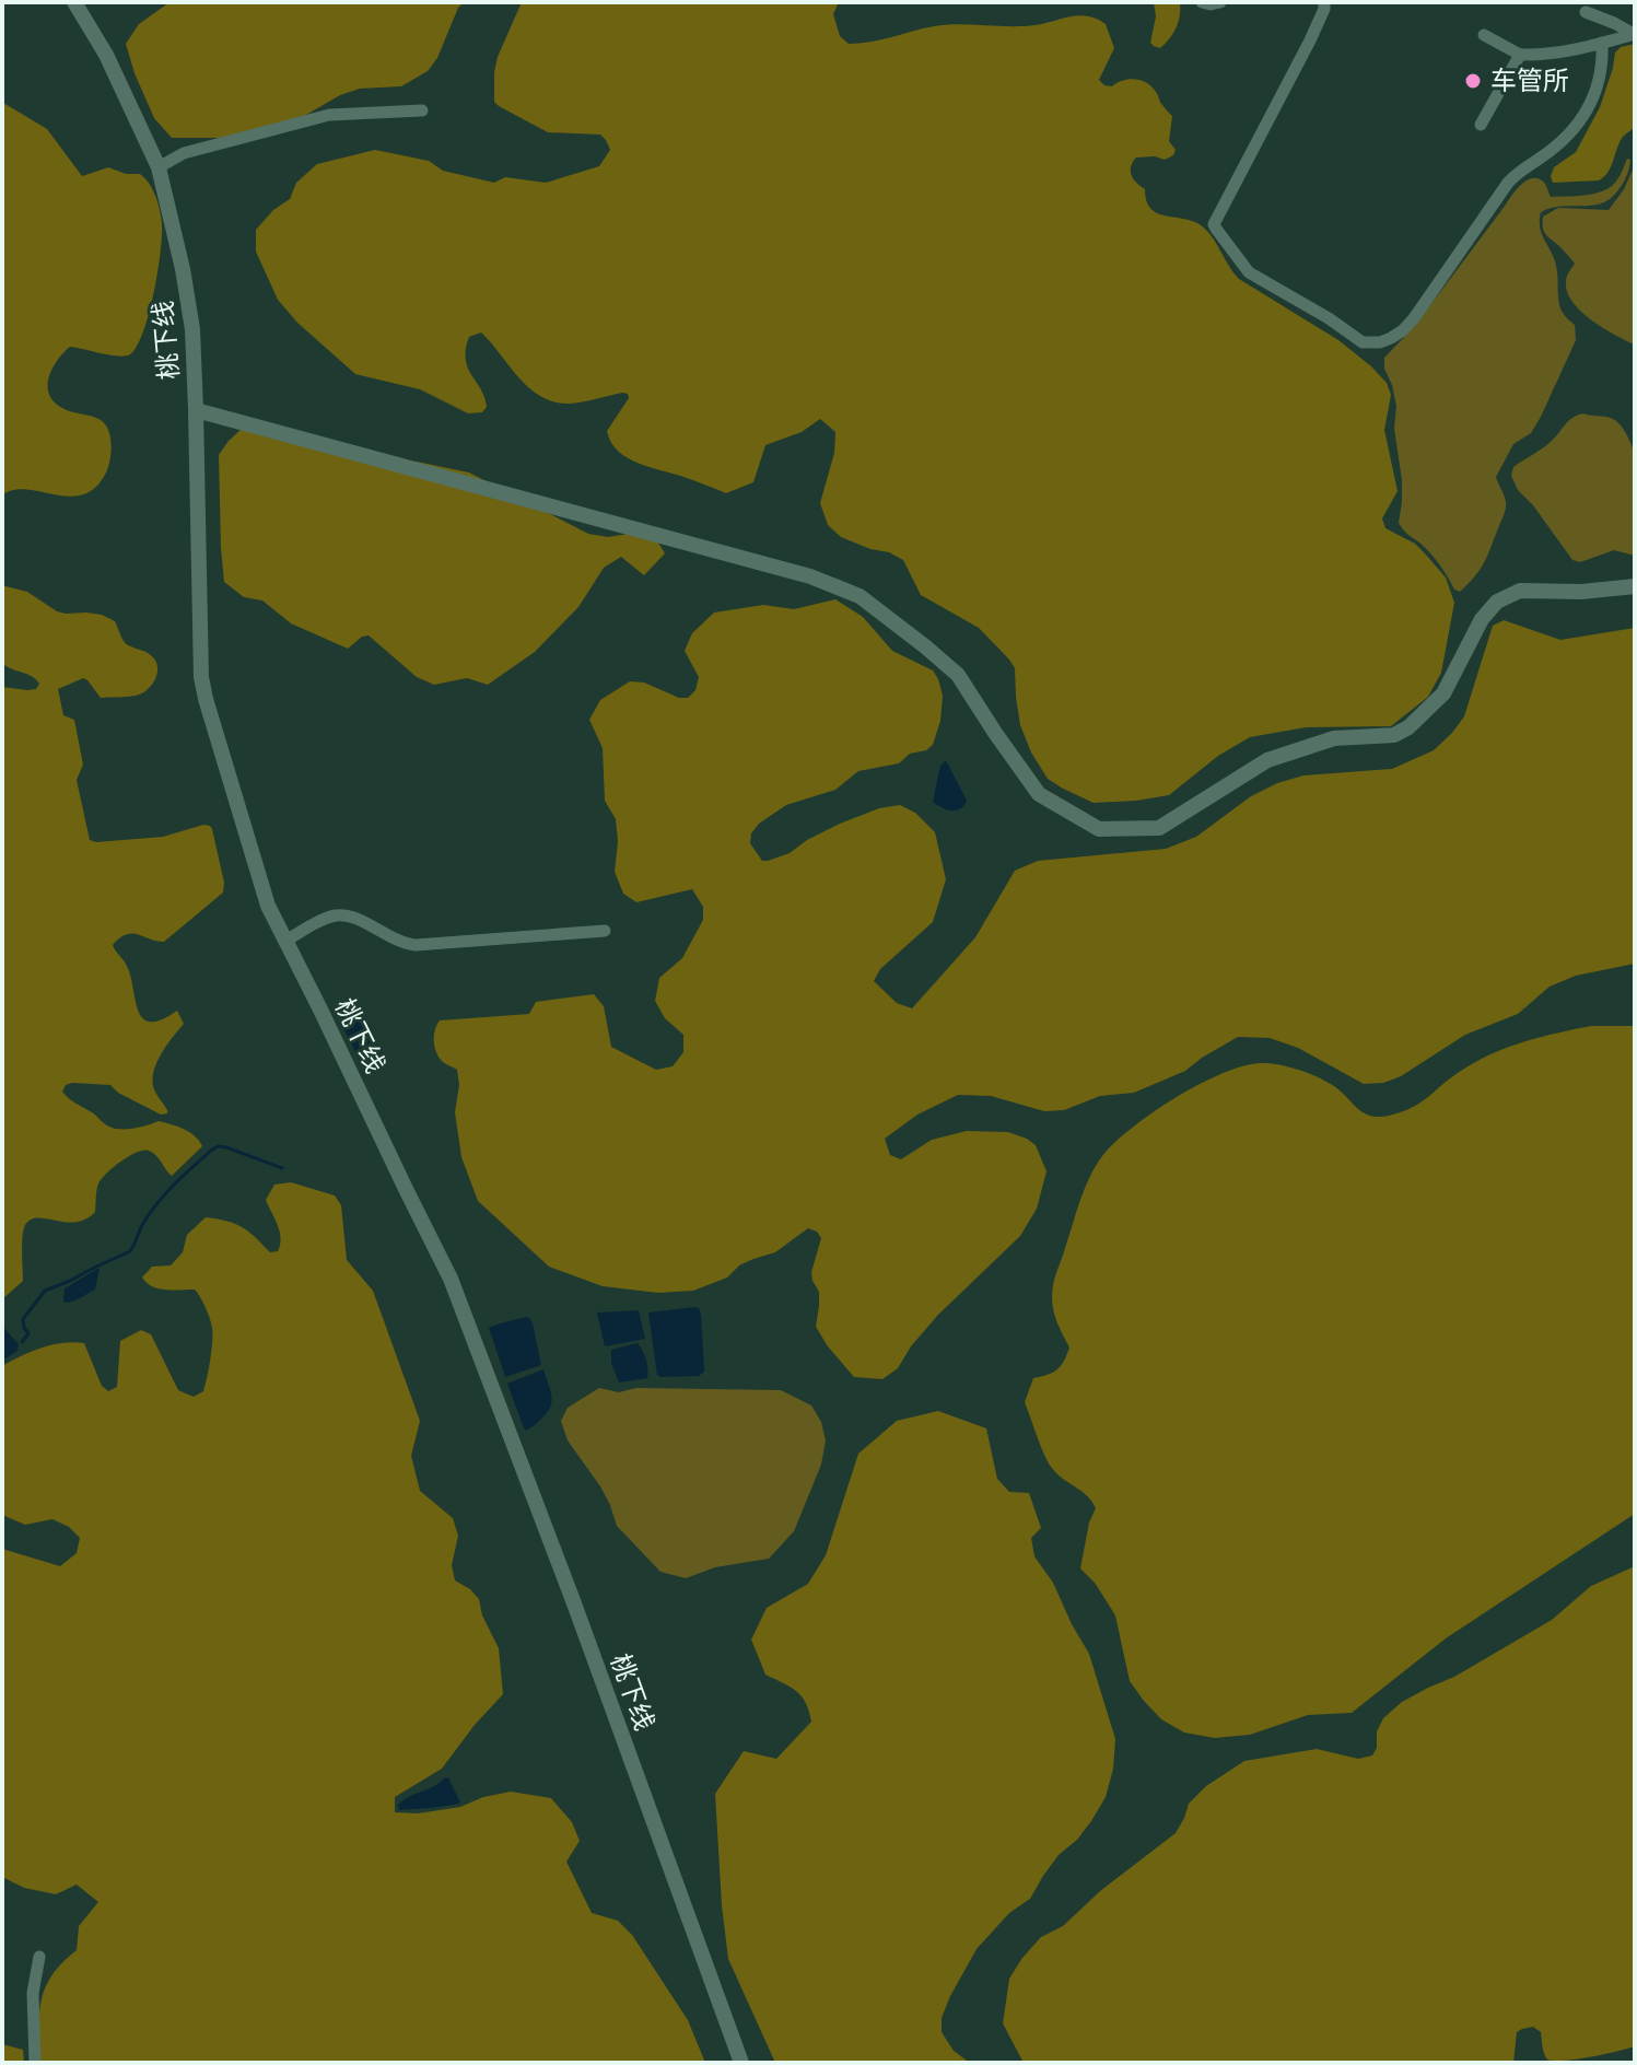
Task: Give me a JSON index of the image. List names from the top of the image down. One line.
{"streets":{"main road":["桃下线"]},"places":["车管所"]}
